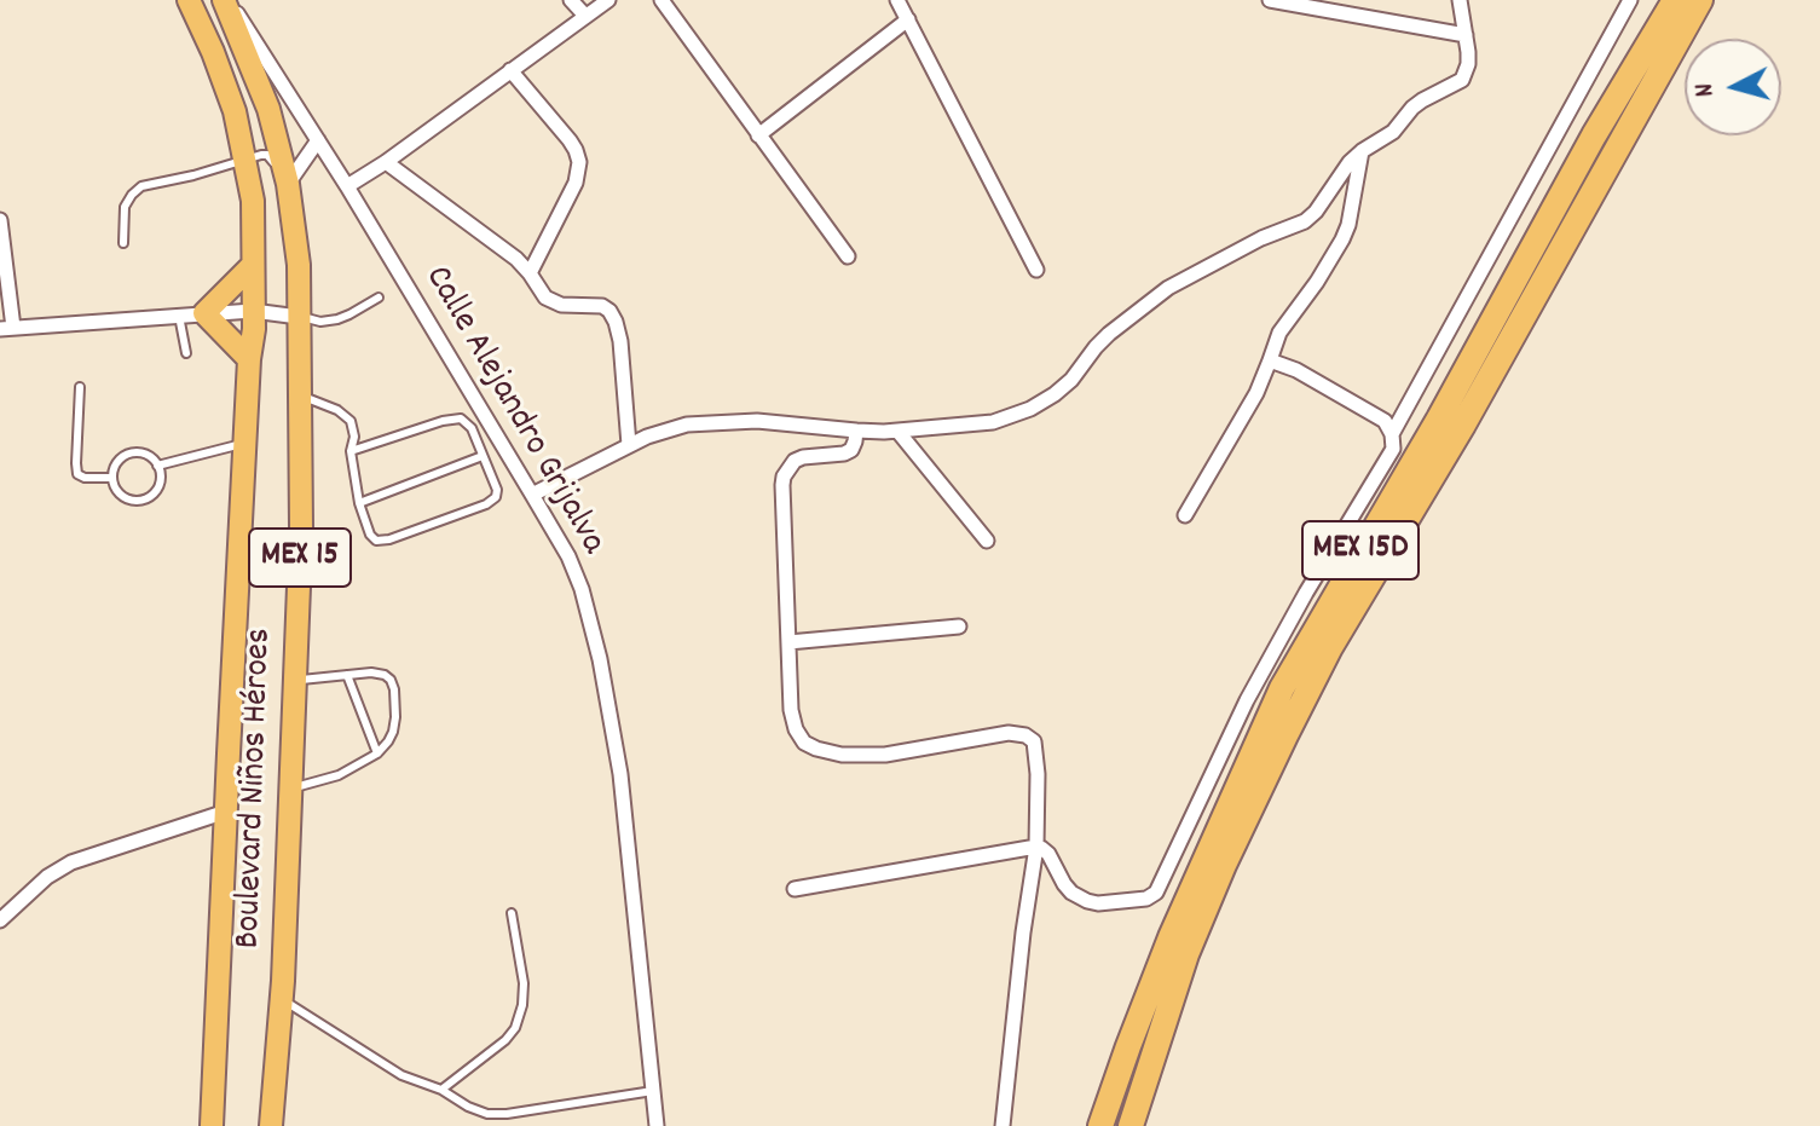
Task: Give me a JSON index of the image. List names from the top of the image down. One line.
{"streets":{"highway":["MEX 15D"],"main road":["MEX 15","Boulevard Niños Héroes"],"street":["Calle Alejandro Grijalva"]},"crossings":[["Calle Alejandro Grijalva","Boulevard Niños Héroes"]],"north":"left"}
